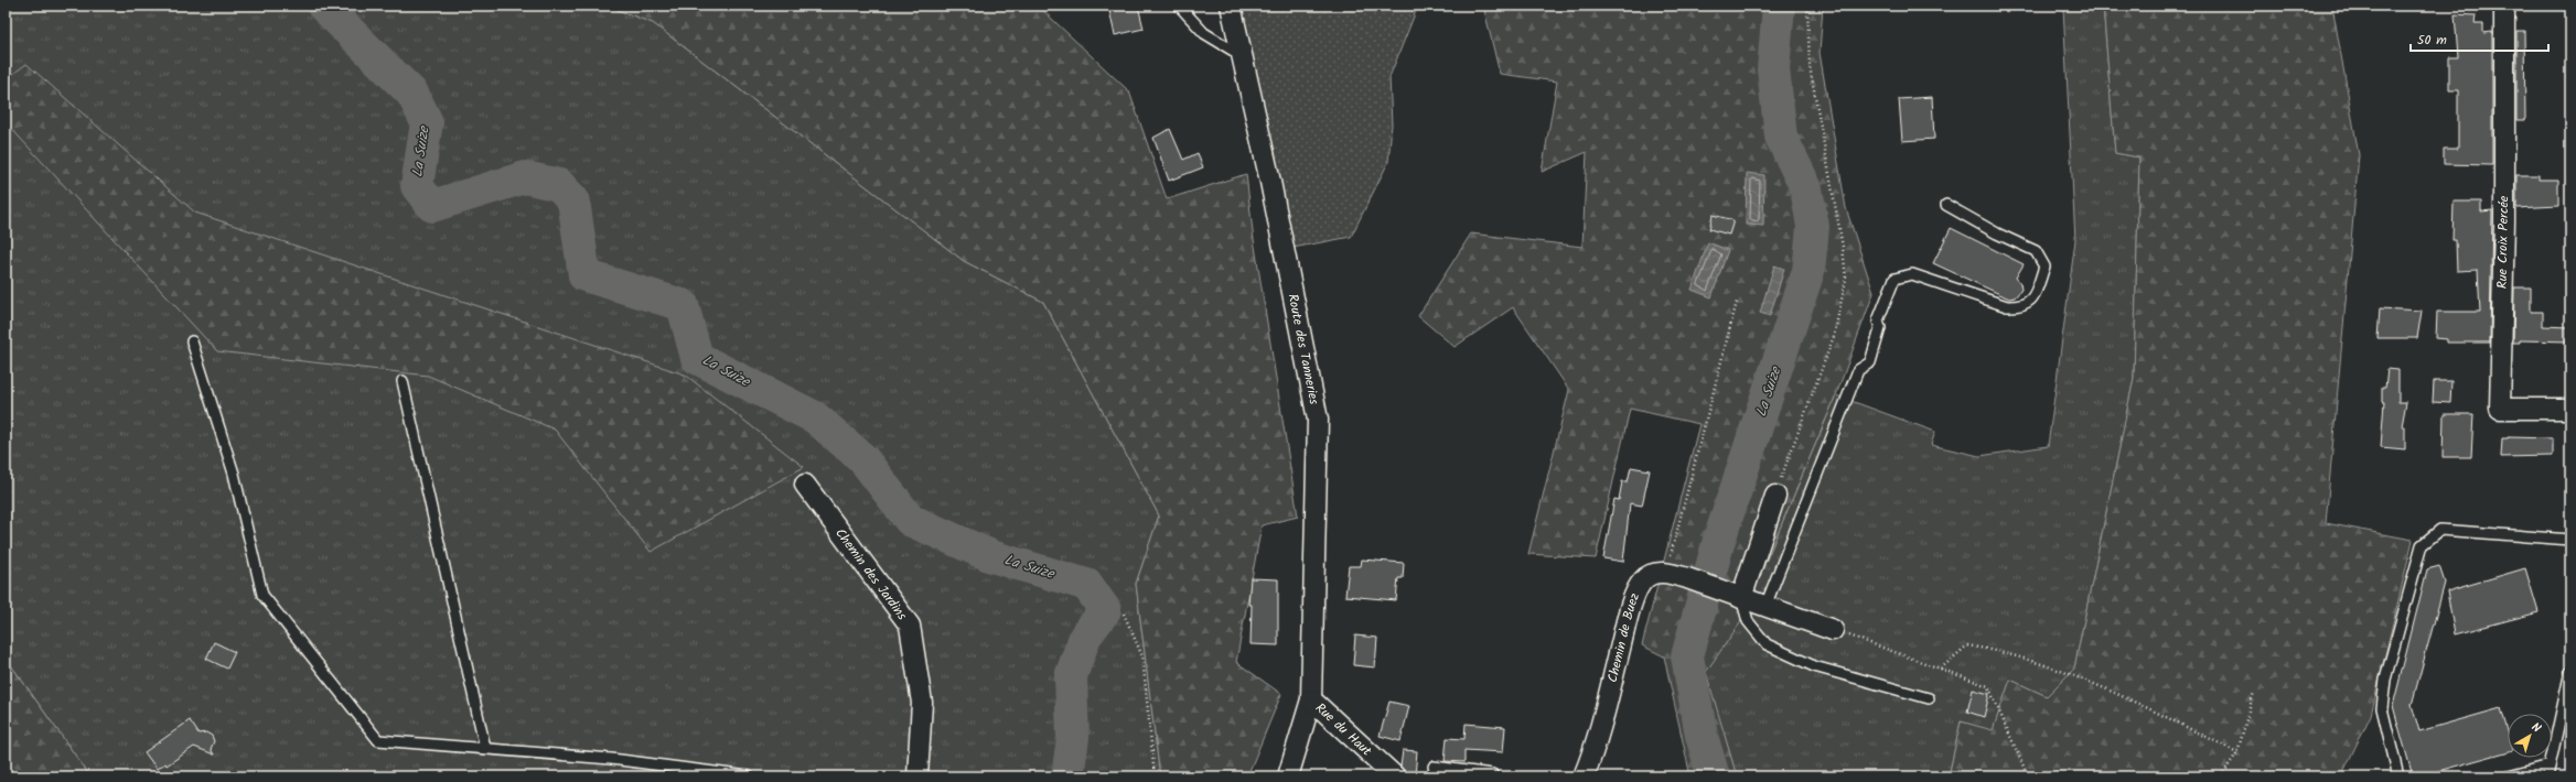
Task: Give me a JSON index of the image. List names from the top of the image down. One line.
{"streets":{"street":["Rue Croix Percée","Route des Tanneries","Chemin des Jardins","Chemin de Buez","Rue du Haut"]},"crossings":[["Route des Tanneries","Rue du Haut"]],"water":["La Suize"],"scale_bar":"50 m","north":"top right"}
